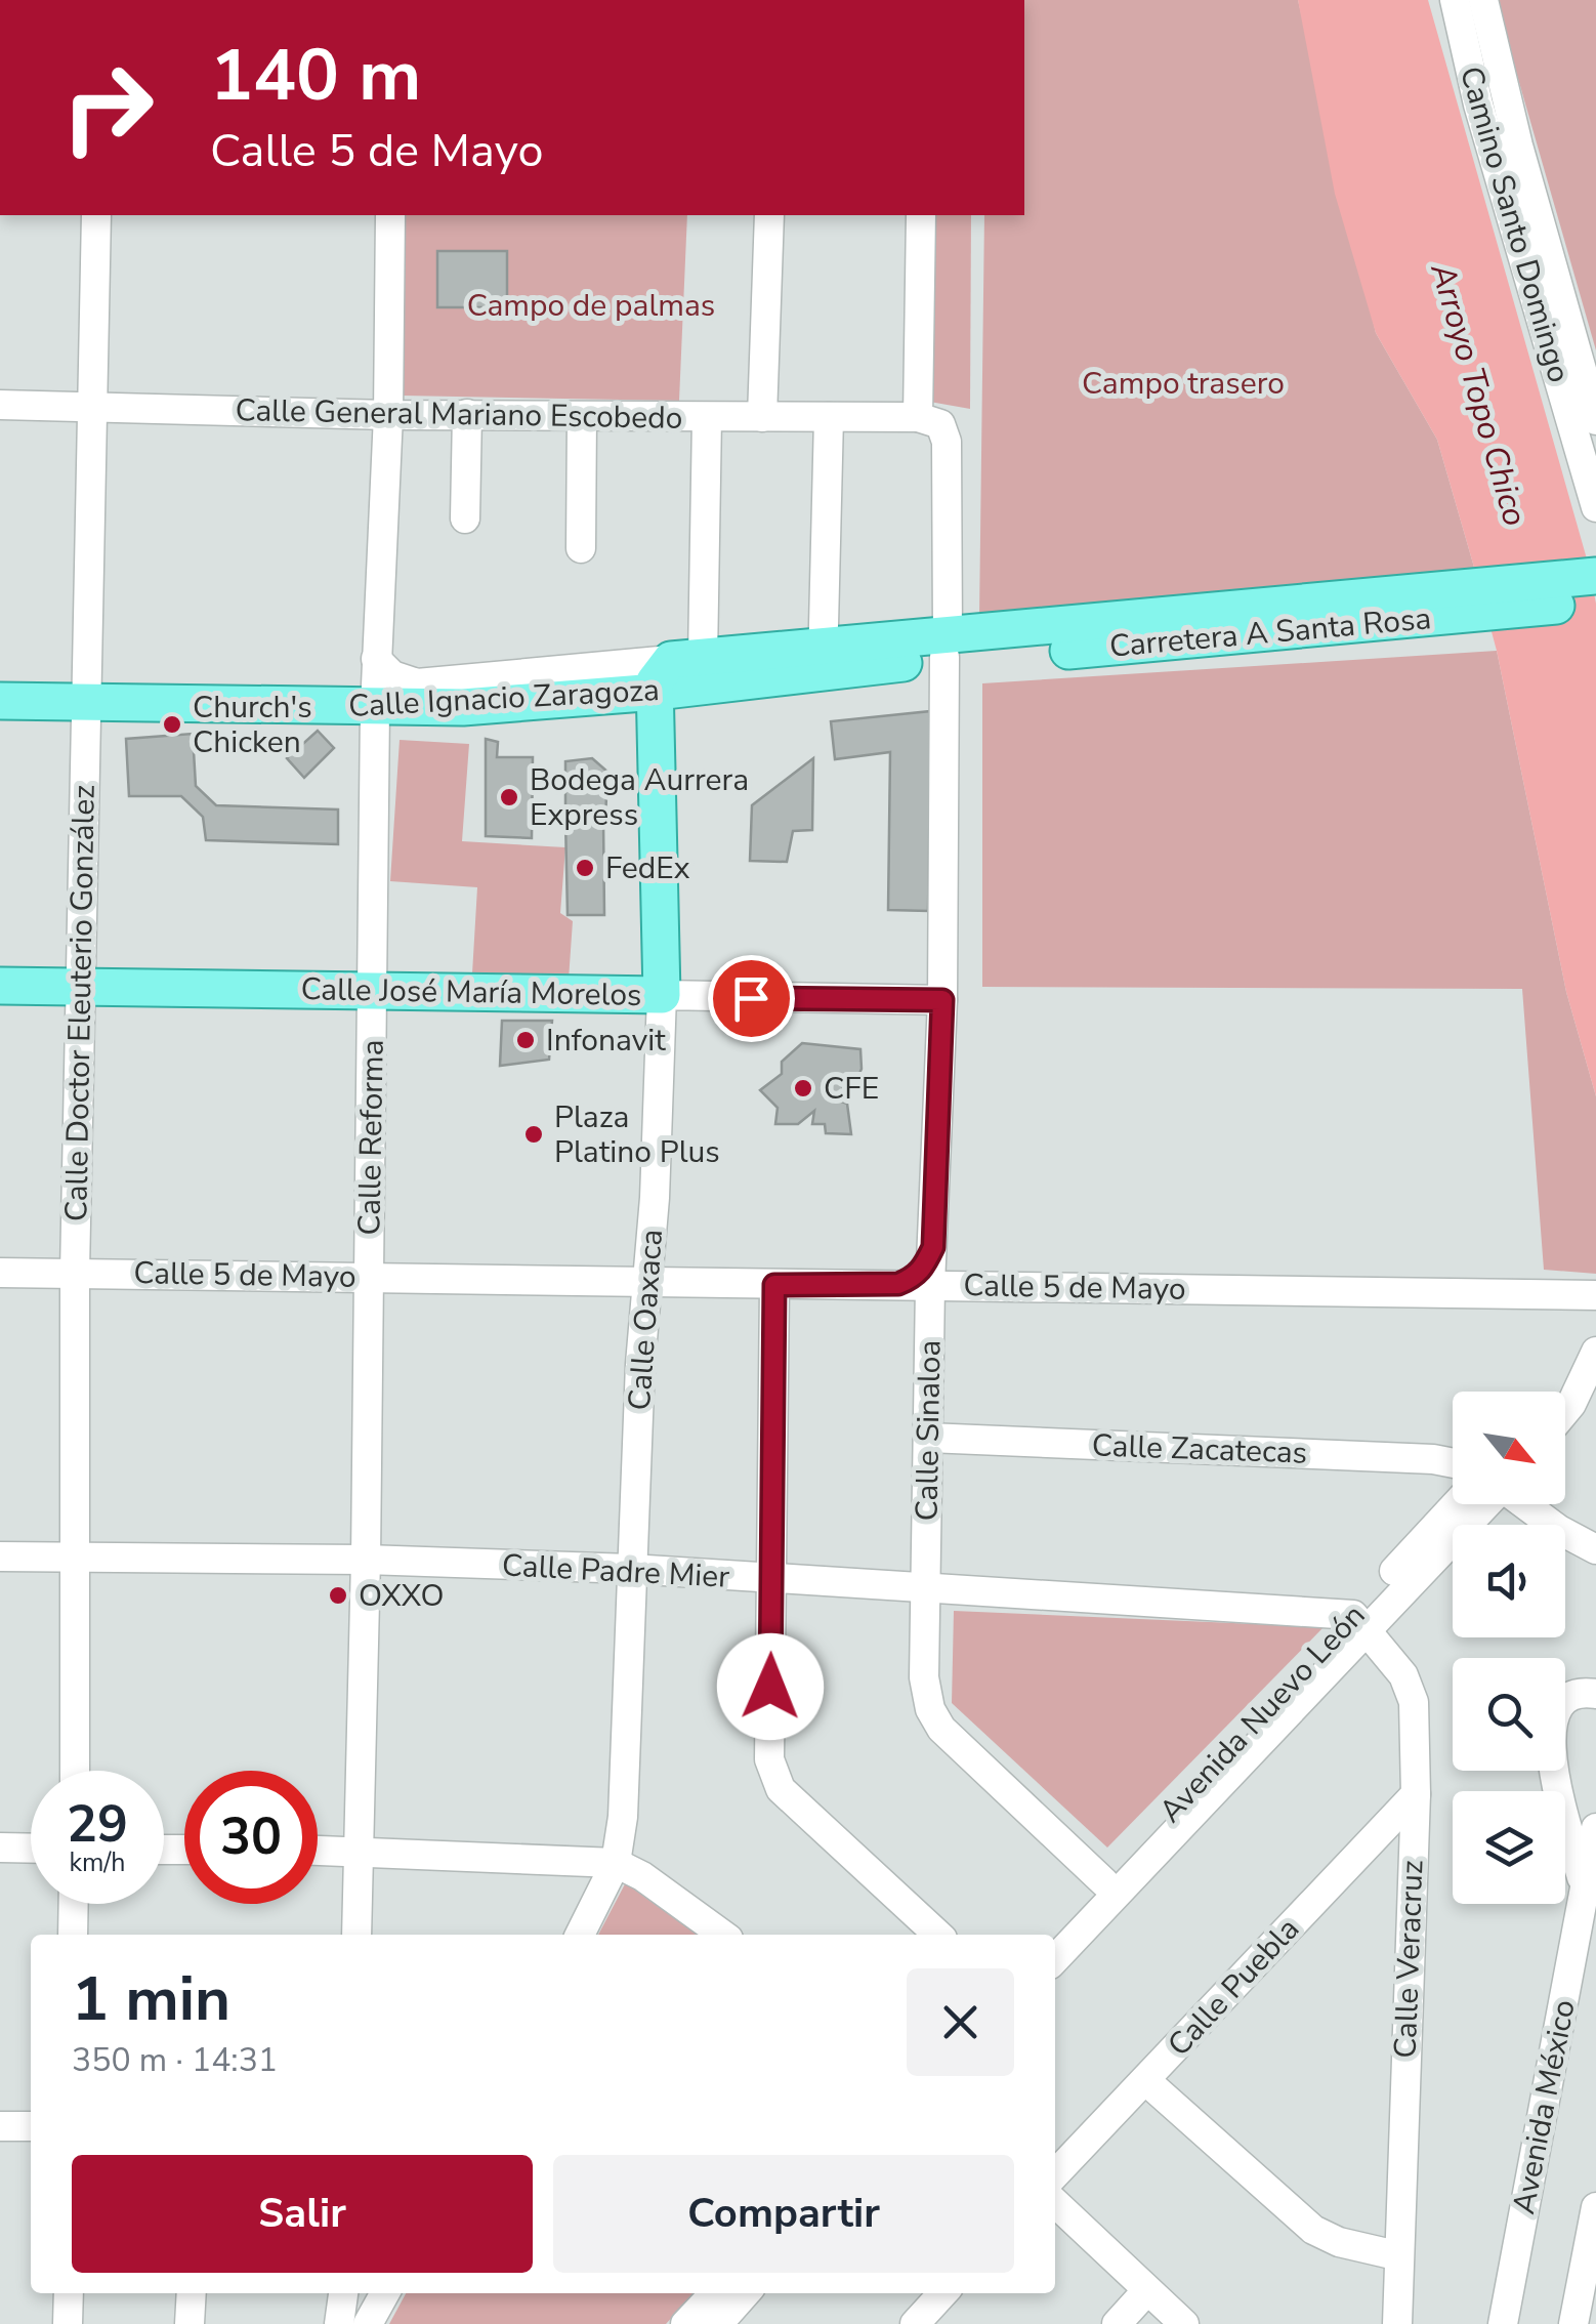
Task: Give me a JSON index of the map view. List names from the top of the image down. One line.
{"streets":{"main road":["Carretera A Santa Rosa","Calle Ignacio Zaragoza","Calle José María Morelos","Calle Oaxaca"],"street":["Camino Santo Domingo","Calle General Mariano Escobedo","Calle Doctor Eleuterio González","Calle Reforma","Calle 5 de Mayo","Calle Sinaloa","Calle Zacatecas","Calle Padre Mier","Avenida Nuevo León","Calle Veracruz","Calle Puebla","Avenida México"]},"crossings":[["Calle General Mariano Escobedo","Calle Doctor Eleuterio González"],["Calle General Mariano Escobedo","Calle Reforma"],["Calle General Mariano Escobedo","Calle Sinaloa"],["Carretera A Santa Rosa","Calle Ignacio Zaragoza"],["Carretera A Santa Rosa","Calle Sinaloa"],["Calle Ignacio Zaragoza","Calle Doctor Eleuterio González"],["Calle Ignacio Zaragoza","Calle Reforma"],["Calle Ignacio Zaragoza","Calle Oaxaca"],["Calle José María Morelos","Calle Doctor Eleuterio González"],["Calle José María Morelos","Calle Reforma"],["Calle José María Morelos","Calle Oaxaca"],["Calle José María Morelos","Calle Sinaloa"],["Calle Doctor Eleuterio González","Calle 5 de Mayo"],["Calle Doctor Eleuterio González","Calle Padre Mier"],["Calle Reforma","Calle 5 de Mayo"],["Calle Reforma","Calle Padre Mier"],["Calle 5 de Mayo","Calle Oaxaca"],["Calle 5 de Mayo","Calle Sinaloa"],["Calle Oaxaca","Calle Padre Mier"],["Calle Sinaloa","Calle Zacatecas"],["Calle Sinaloa","Calle Padre Mier"],["Calle Sinaloa","Avenida Nuevo León"],["Calle Padre Mier","Avenida Nuevo León"],["Calle Padre Mier","Calle Veracruz"],["Avenida Nuevo León","Calle Veracruz"],["Calle Veracruz","Calle Puebla"]],"water":["Arroyo Topo Chico"],"parks":["Campo de palmas","Campo trasero"],"places":["Church's Chicken","Bodega Aurrera Express","FedEx","Infonavit","CFE","Plaza Platino Plus","OXXO"],"north":"bottom right","page":{"turn":["140 m","Calle 5 de Mayo"],"speed":"29 km/h","limit":"30","heading":["1 min","350 m · 14:31"],"buttons":["Salir","Compartir"]}}
